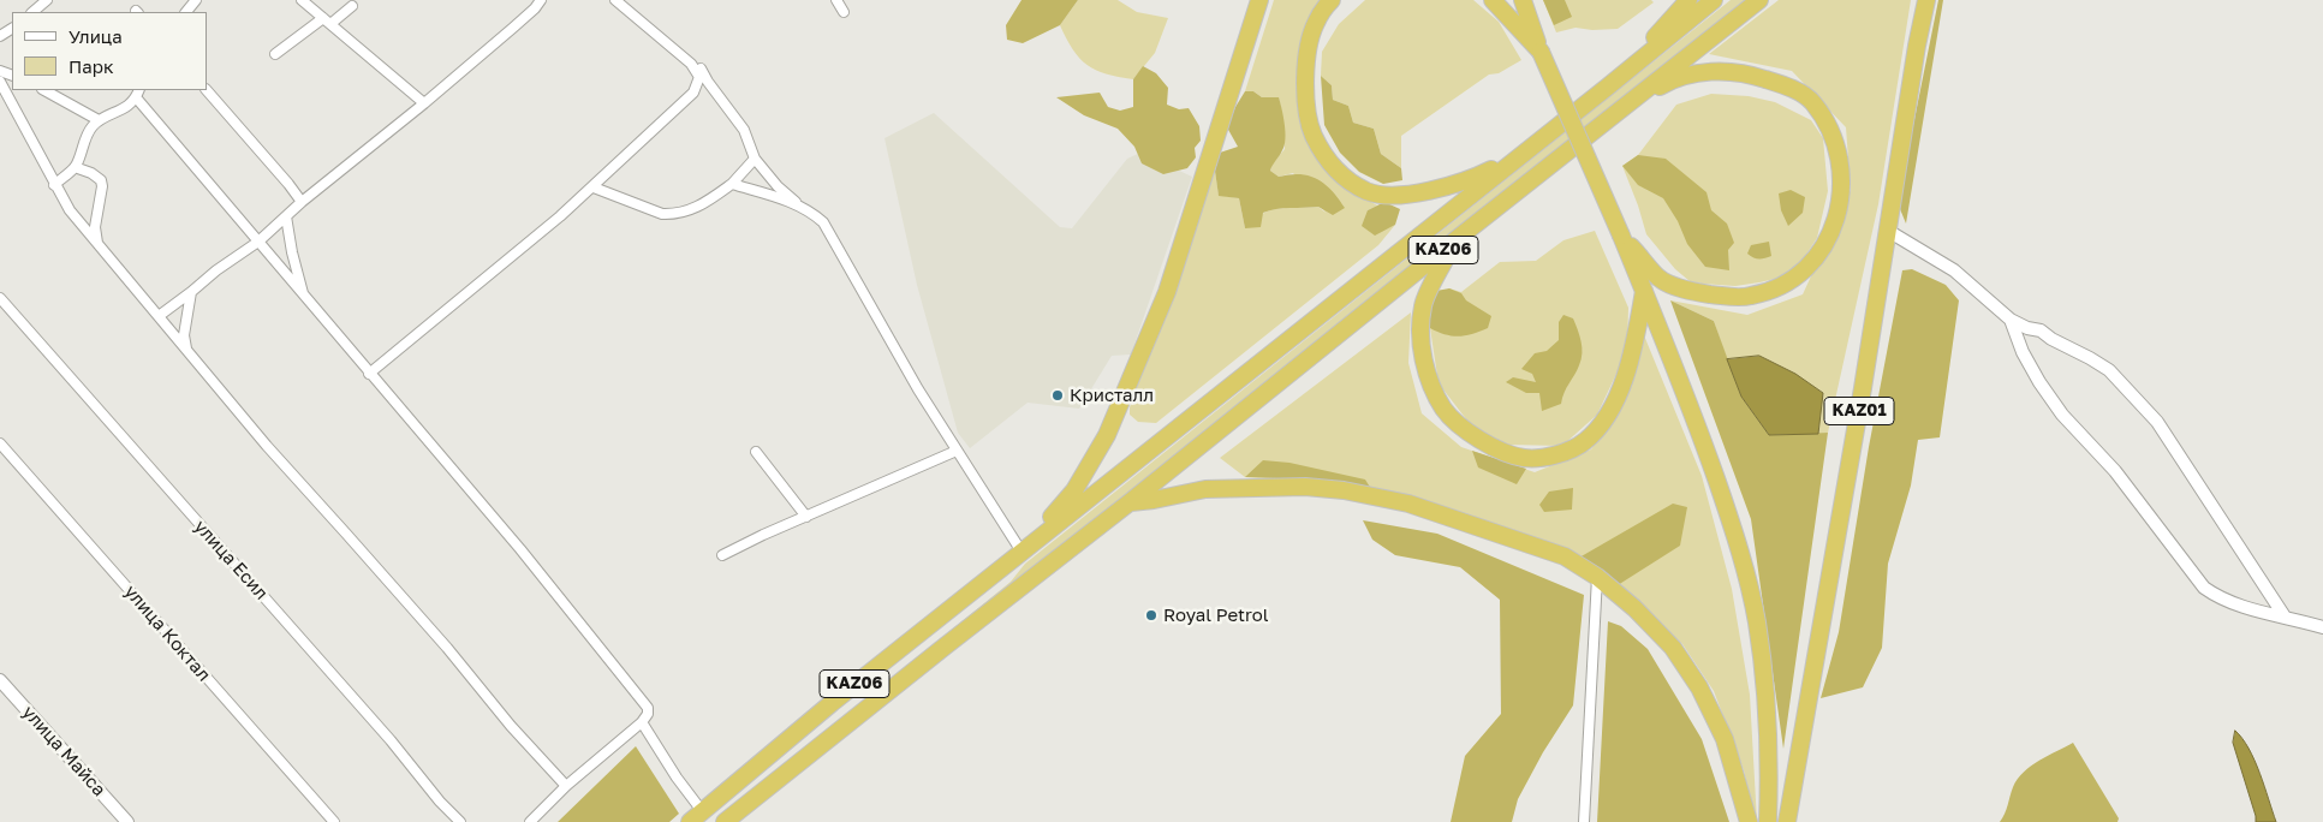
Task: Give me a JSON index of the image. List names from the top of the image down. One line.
{"streets":{"highway":["KАZ06","KАZ01"],"street":["улица Есил","улица Коктал","улица Майса"]},"places":["Кристалл","Royal Petrol"],"legend":["Улица","Парк"]}
